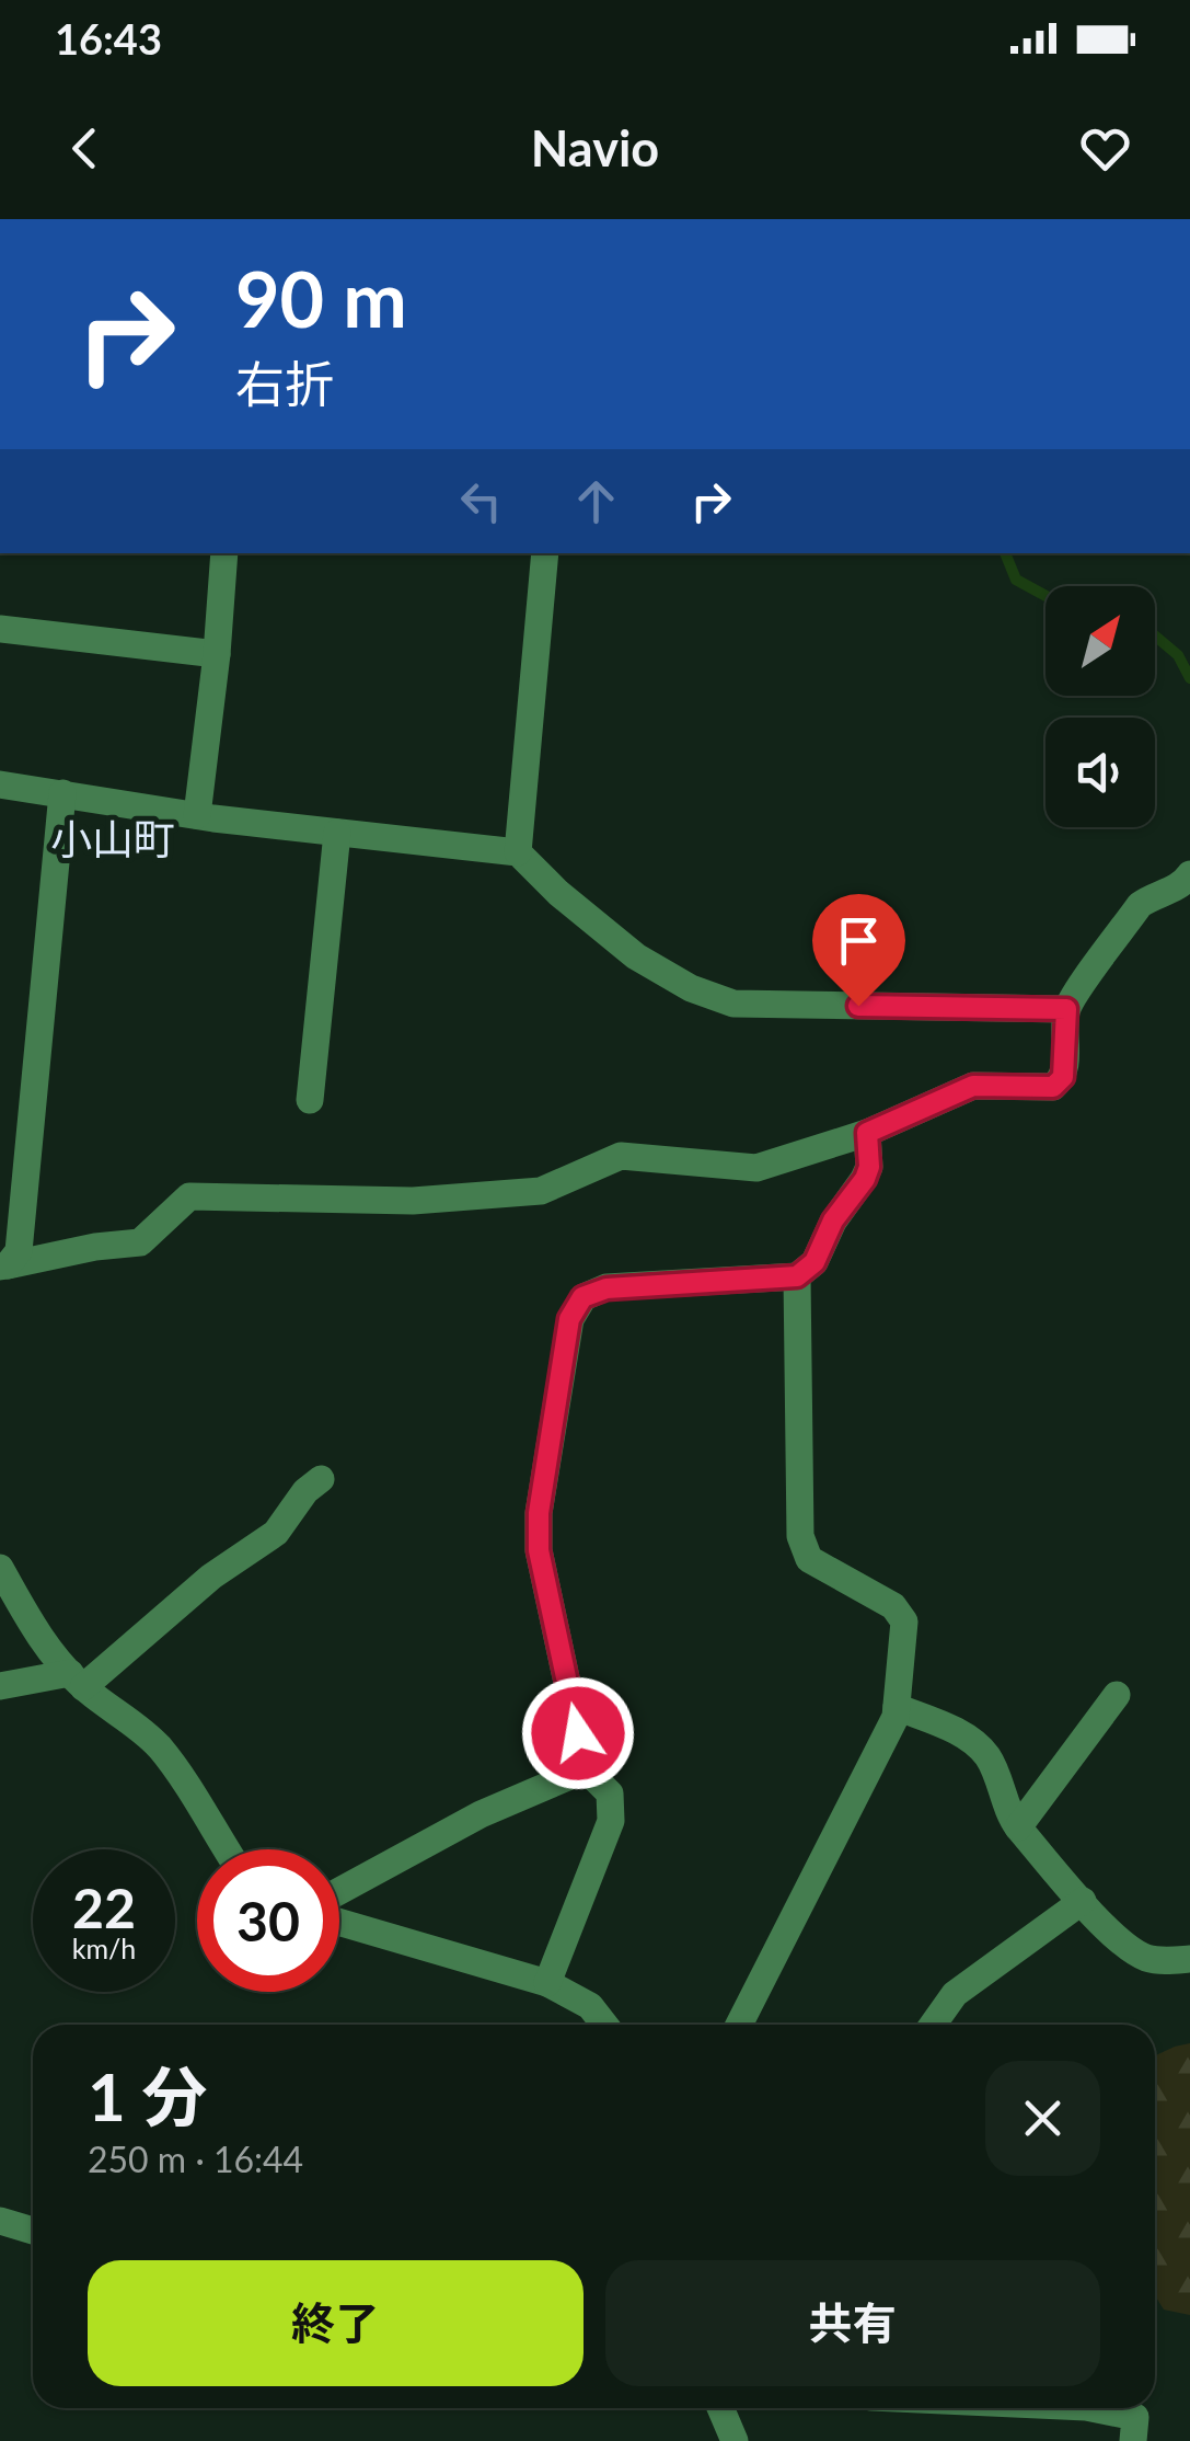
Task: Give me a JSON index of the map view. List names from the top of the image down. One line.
{"districts":["小山町"],"north":"top right","page":{"status":"16:43","header":"Navio","turn":["90 m","右折"],"speed":"22 km/h","limit":"30","heading":["1 分","250 m · 16:44"],"buttons":["終了","共有"]}}
